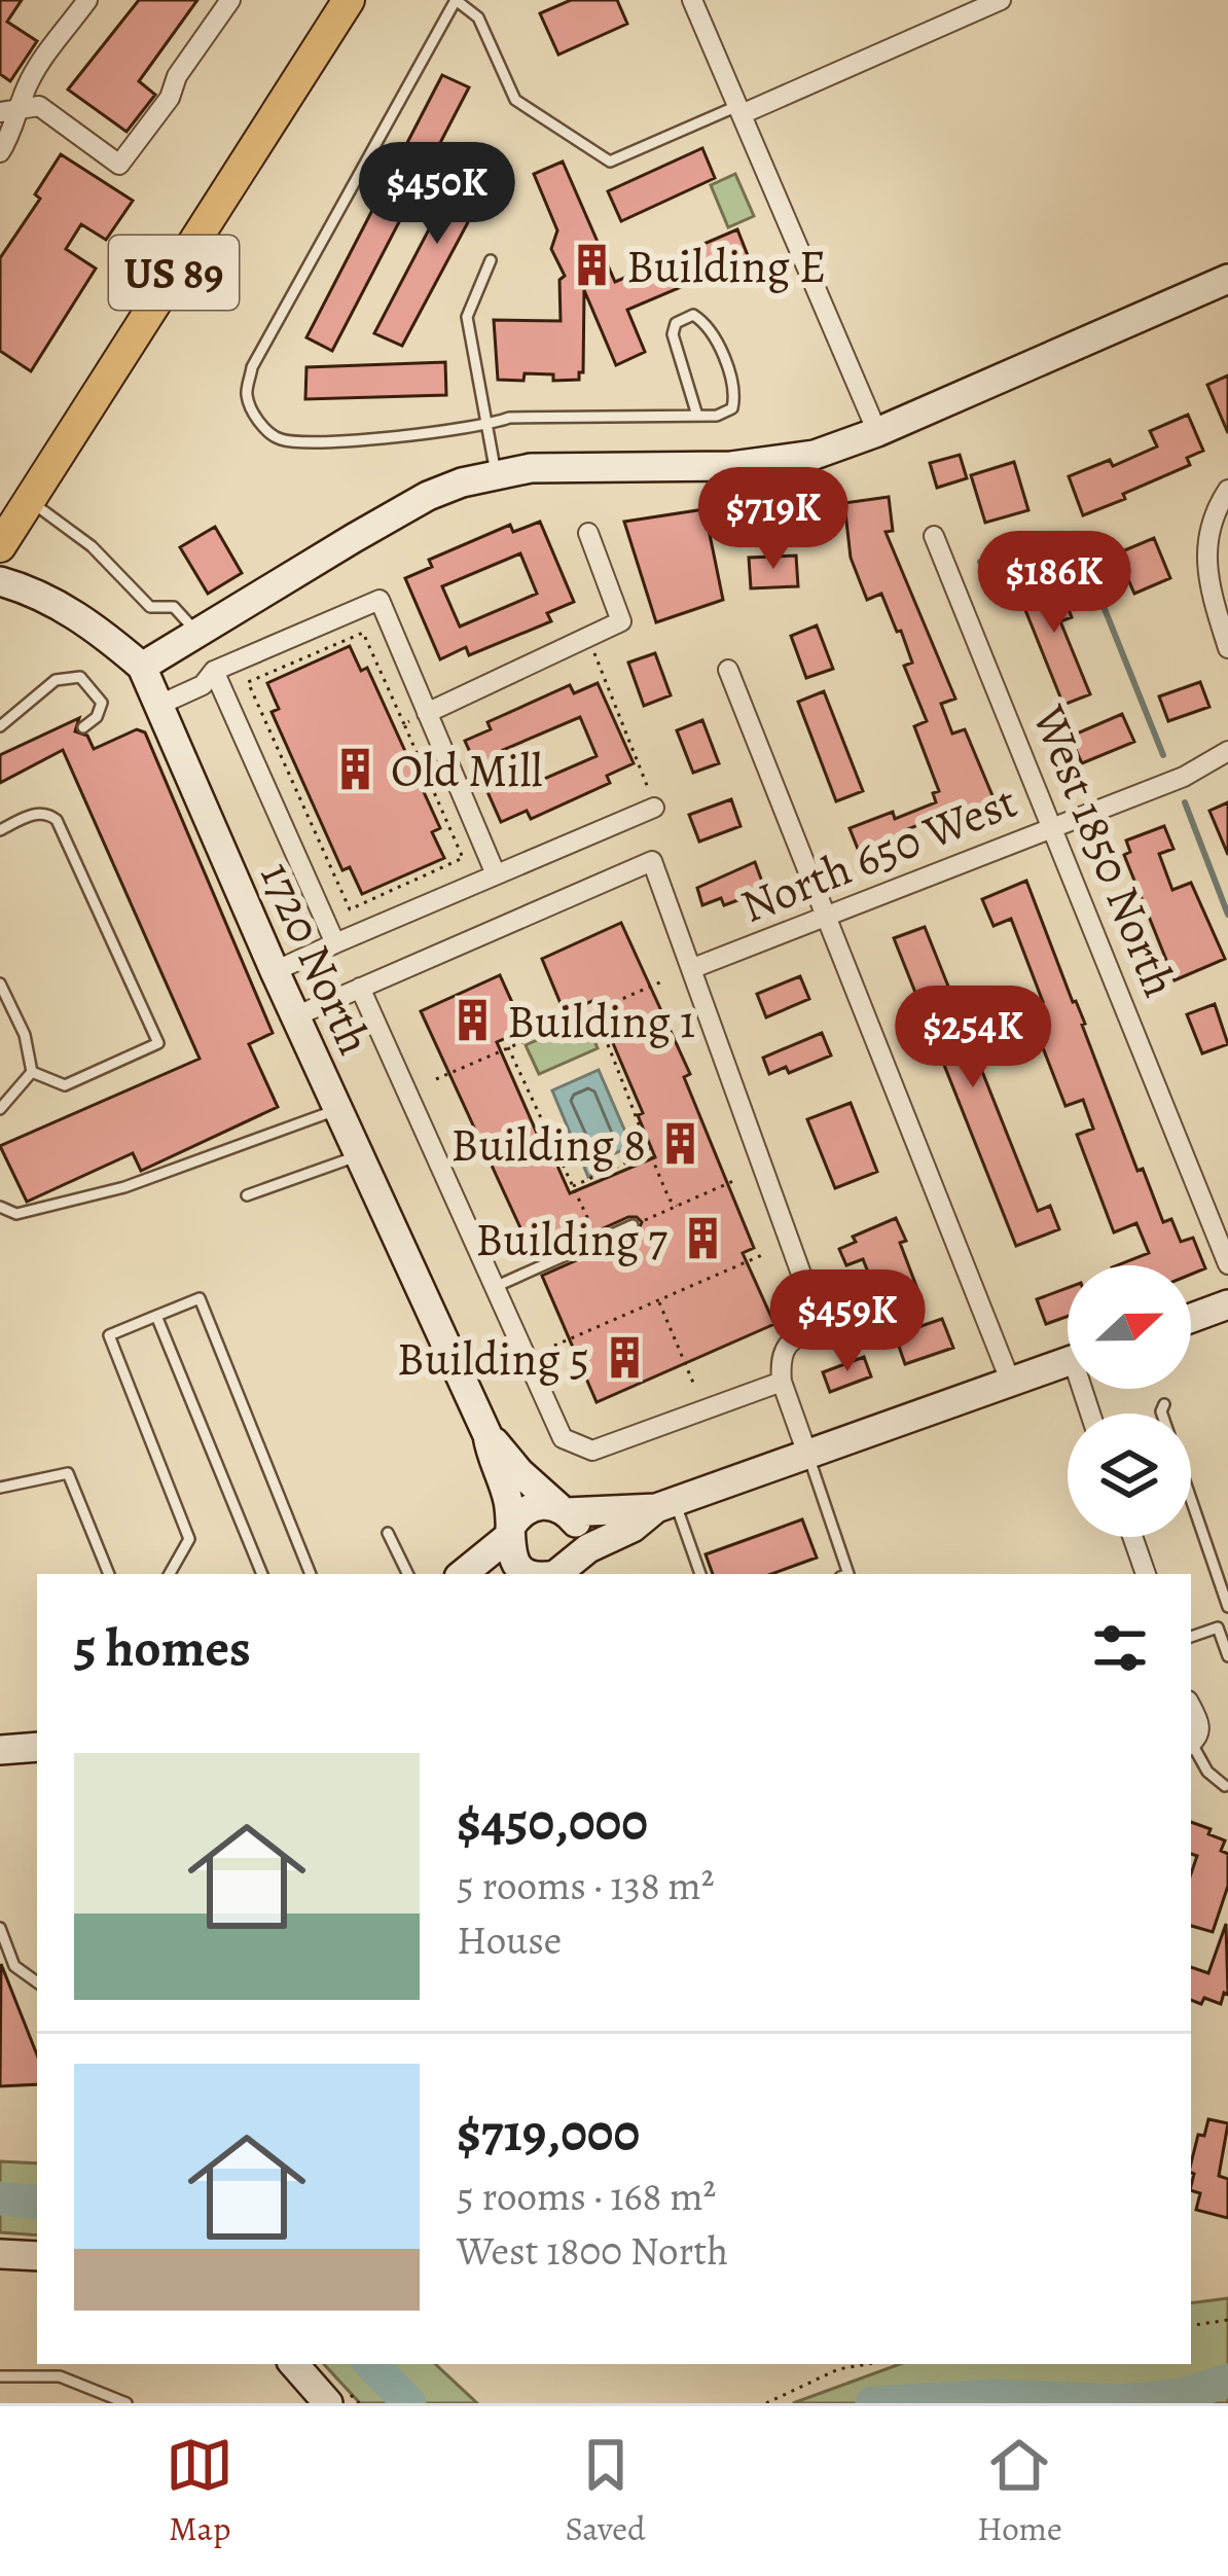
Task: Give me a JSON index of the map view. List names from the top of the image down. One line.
{"streets":{"main road":["US 89"],"street":["West 1850 North","North 650 West","1720 North"]},"crossings":[["West 1850 North","North 650 West"]],"places":{"building":["Building E","Old Mill","Building 1","Building 8","Building 7","Building 5"]},"north":"right","page":{"price":["$450K","$719K","$186K","$254K","$459K"],"heading":"5 homes","list":[{"name":"$450,000","note":"5 rooms · 138 m² · House"},{"name":"$719,000","note":"5 rooms · 168 m² · West 1800 North"}],"tabs":["Map","Saved","Home"]}}
